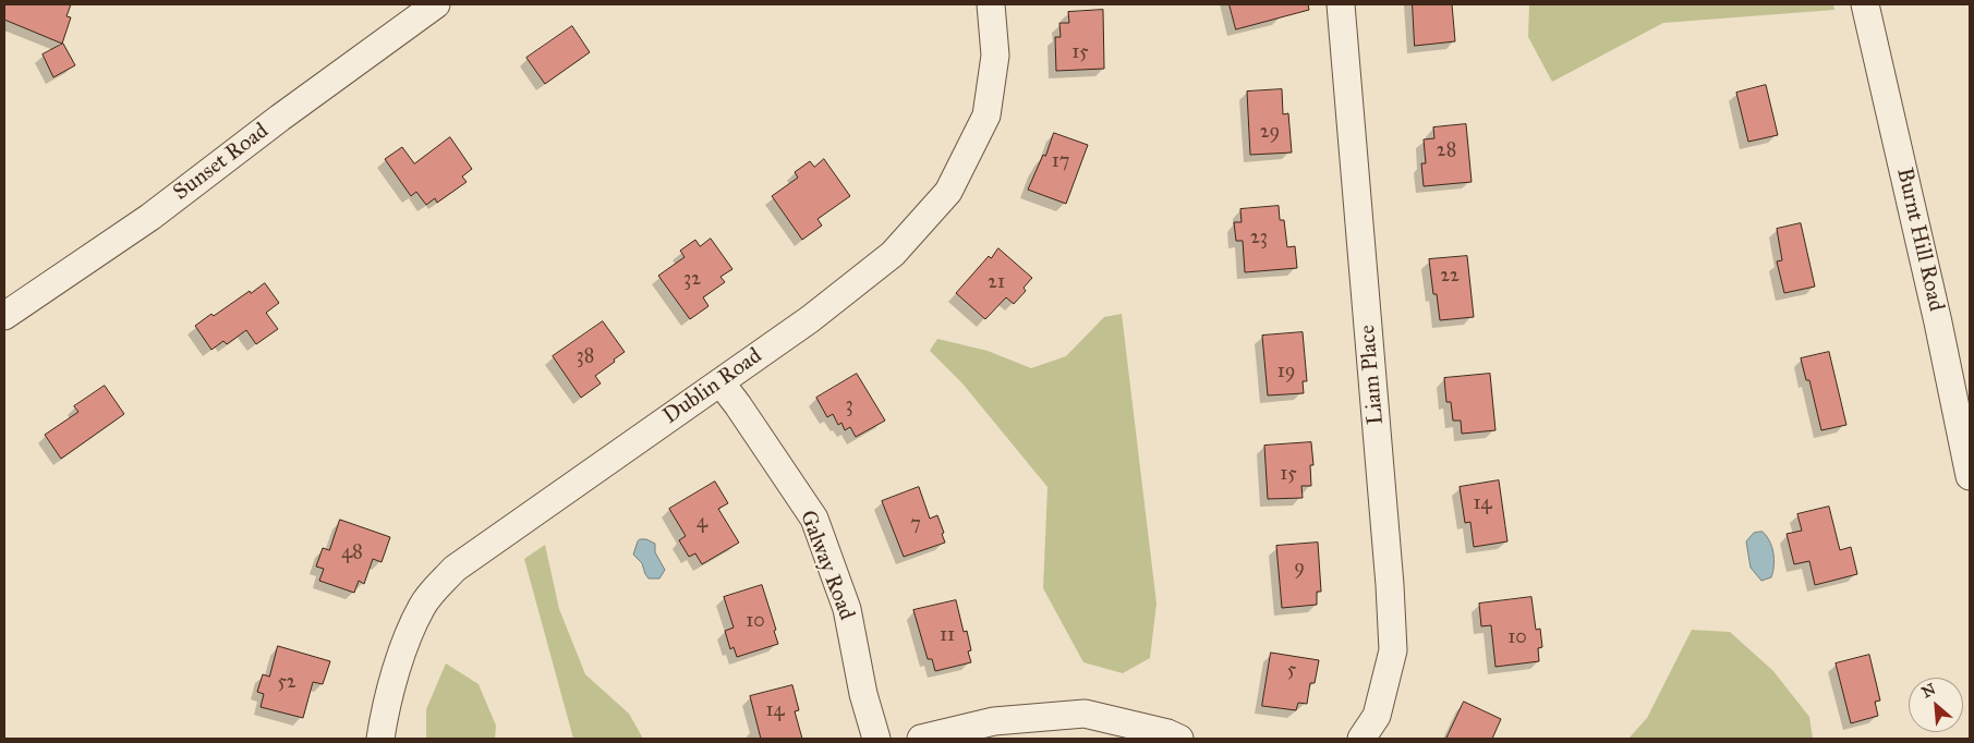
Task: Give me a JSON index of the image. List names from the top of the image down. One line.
{"streets":{"street":["Sunset Road","Burnt Hill Road","Liam Place","Dublin Road","Galway Road"]},"crossings":[["Dublin Road","Galway Road"]],"house_numbers":["15","29","28","17","23","22","32","21","38","19","3","15","14","4","7","48","9","10","11","10","5","52","14"],"north":"top left"}
